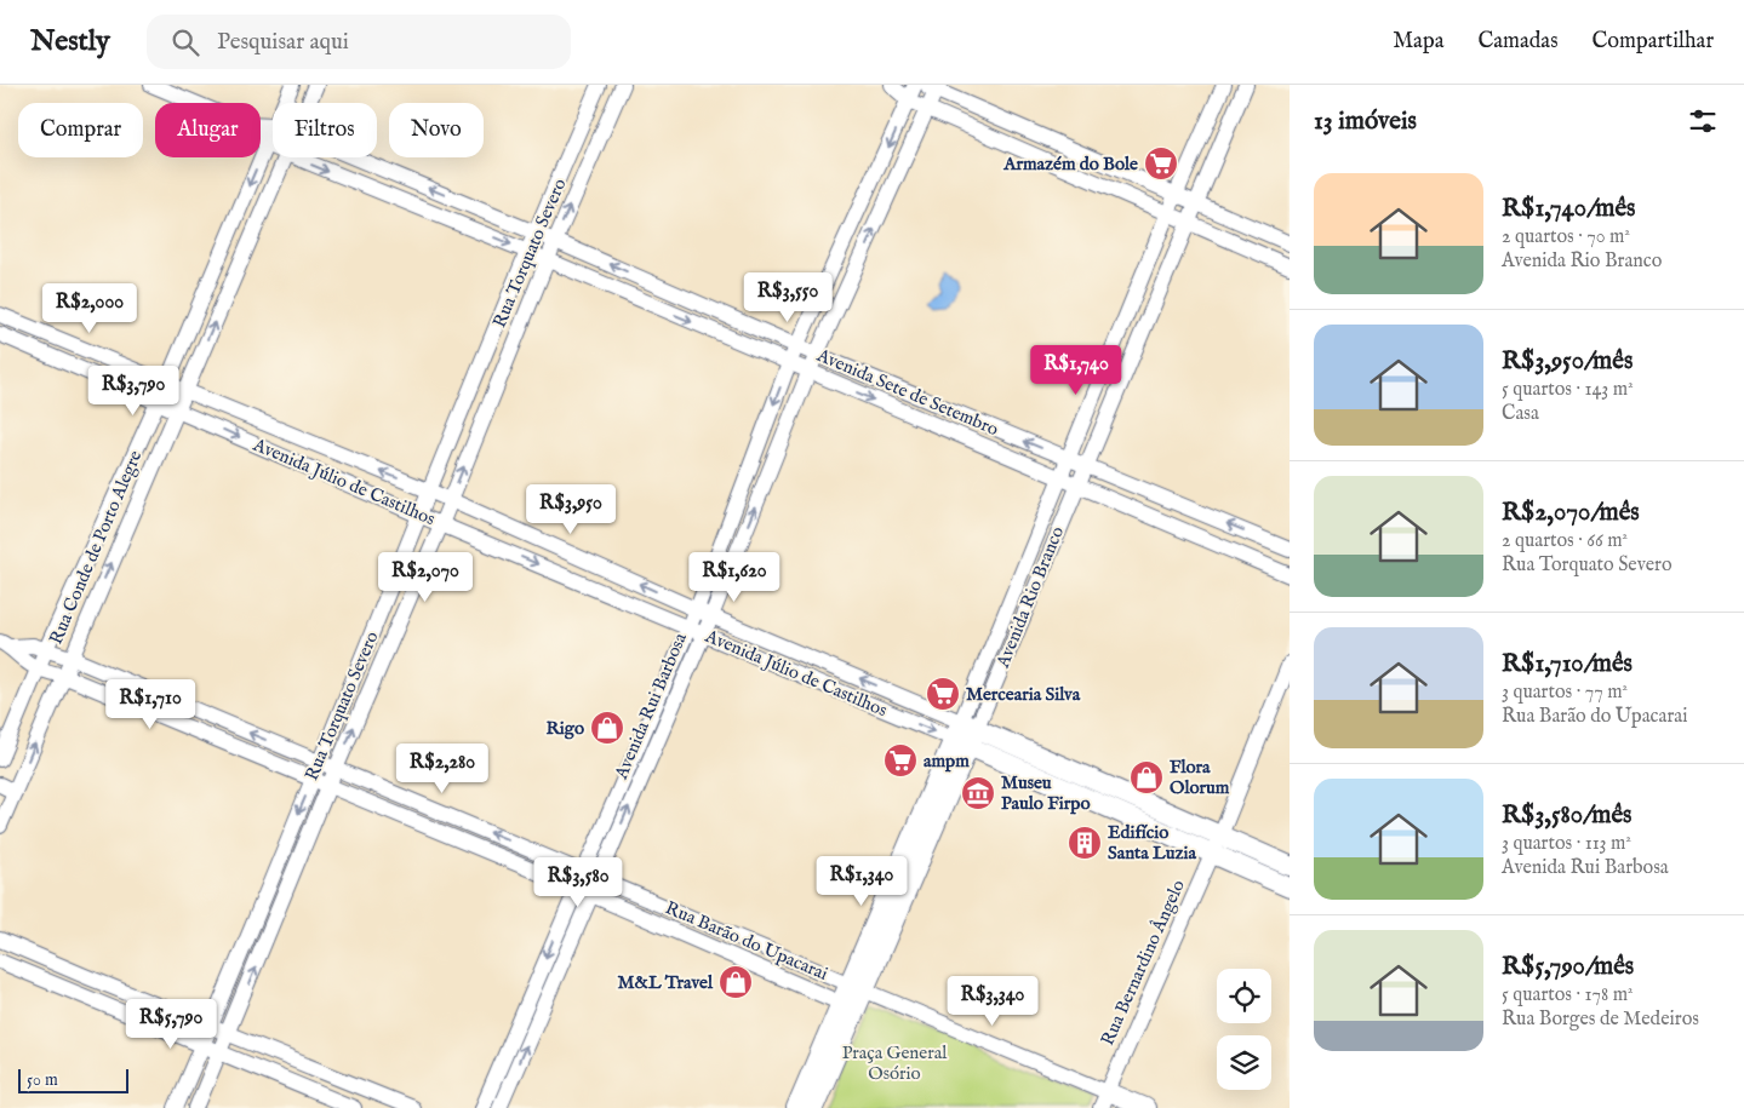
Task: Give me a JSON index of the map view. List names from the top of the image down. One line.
{"streets":{"street":["Rua Torquato Severo","Avenida Sete de Setembro","Avenida Júlio de Castilhos","Rua Conde de Porto Alegre","Avenida Rio Branco","Avenida Rui Barbosa","Rua Barão do Upacarai","Rua Bernardino Ângelo"]},"crossings":[["Rua Torquato Severo","Avenida Sete de Setembro"],["Rua Torquato Severo","Avenida Júlio de Castilhos"],["Rua Torquato Severo","Rua Barão do Upacarai"],["Avenida Sete de Setembro","Rua Conde de Porto Alegre"],["Avenida Sete de Setembro","Avenida Rio Branco"],["Avenida Sete de Setembro","Avenida Rui Barbosa"],["Avenida Júlio de Castilhos","Rua Conde de Porto Alegre"],["Avenida Júlio de Castilhos","Avenida Rio Branco"],["Avenida Júlio de Castilhos","Avenida Rui Barbosa"],["Avenida Júlio de Castilhos","Rua Bernardino Ângelo"],["Rua Conde de Porto Alegre","Rua Barão do Upacarai"],["Avenida Rio Branco","Rua Barão do Upacarai"],["Avenida Rui Barbosa","Rua Barão do Upacarai"],["Rua Barão do Upacarai","Rua Bernardino Ângelo"]],"parks":["Praça General Osório"],"places":{"supermarket":["Armazém do Bole","Mercearia Silva","ampm"],"shop":["Rigo","Flora Olorum","M&L Travel"],"museum":["Museu Paulo Firpo"],"building":["Edifício Santa Luzia"]},"scale_bar":"50 m","page":{"header":"Nestly","search":"Pesquisar aqui","nav":["Mapa","Camadas","Compartilhar"],"heading":"13 imóveis","chip":["Comprar","Alugar","Filtros","Novo"],"list":[{"name":"R$1,740/mês","note":"2 quartos · 70 m² · Avenida Rio Branco"},{"name":"R$3,950/mês","note":"5 quartos · 143 m² · Casa"},{"name":"R$2,070/mês","note":"2 quartos · 66 m² · Rua Torquato Severo"},{"name":"R$1,710/mês","note":"3 quartos · 77 m² · Rua Barão do Upacarai"},{"name":"R$3,580/mês","note":"3 quartos · 113 m² · Avenida Rui Barbosa"},{"name":"R$5,790/mês","note":"5 quartos · 178 m² · Rua Borges de Medeiros"}],"price":["R$3,550","R$2,000","R$1,740","R$3,790","R$3,950","R$2,070","R$1,620","R$1,710","R$2,280","R$1,340","R$3,580","R$3,340","R$5,790"],"scale":"50 m"}}
